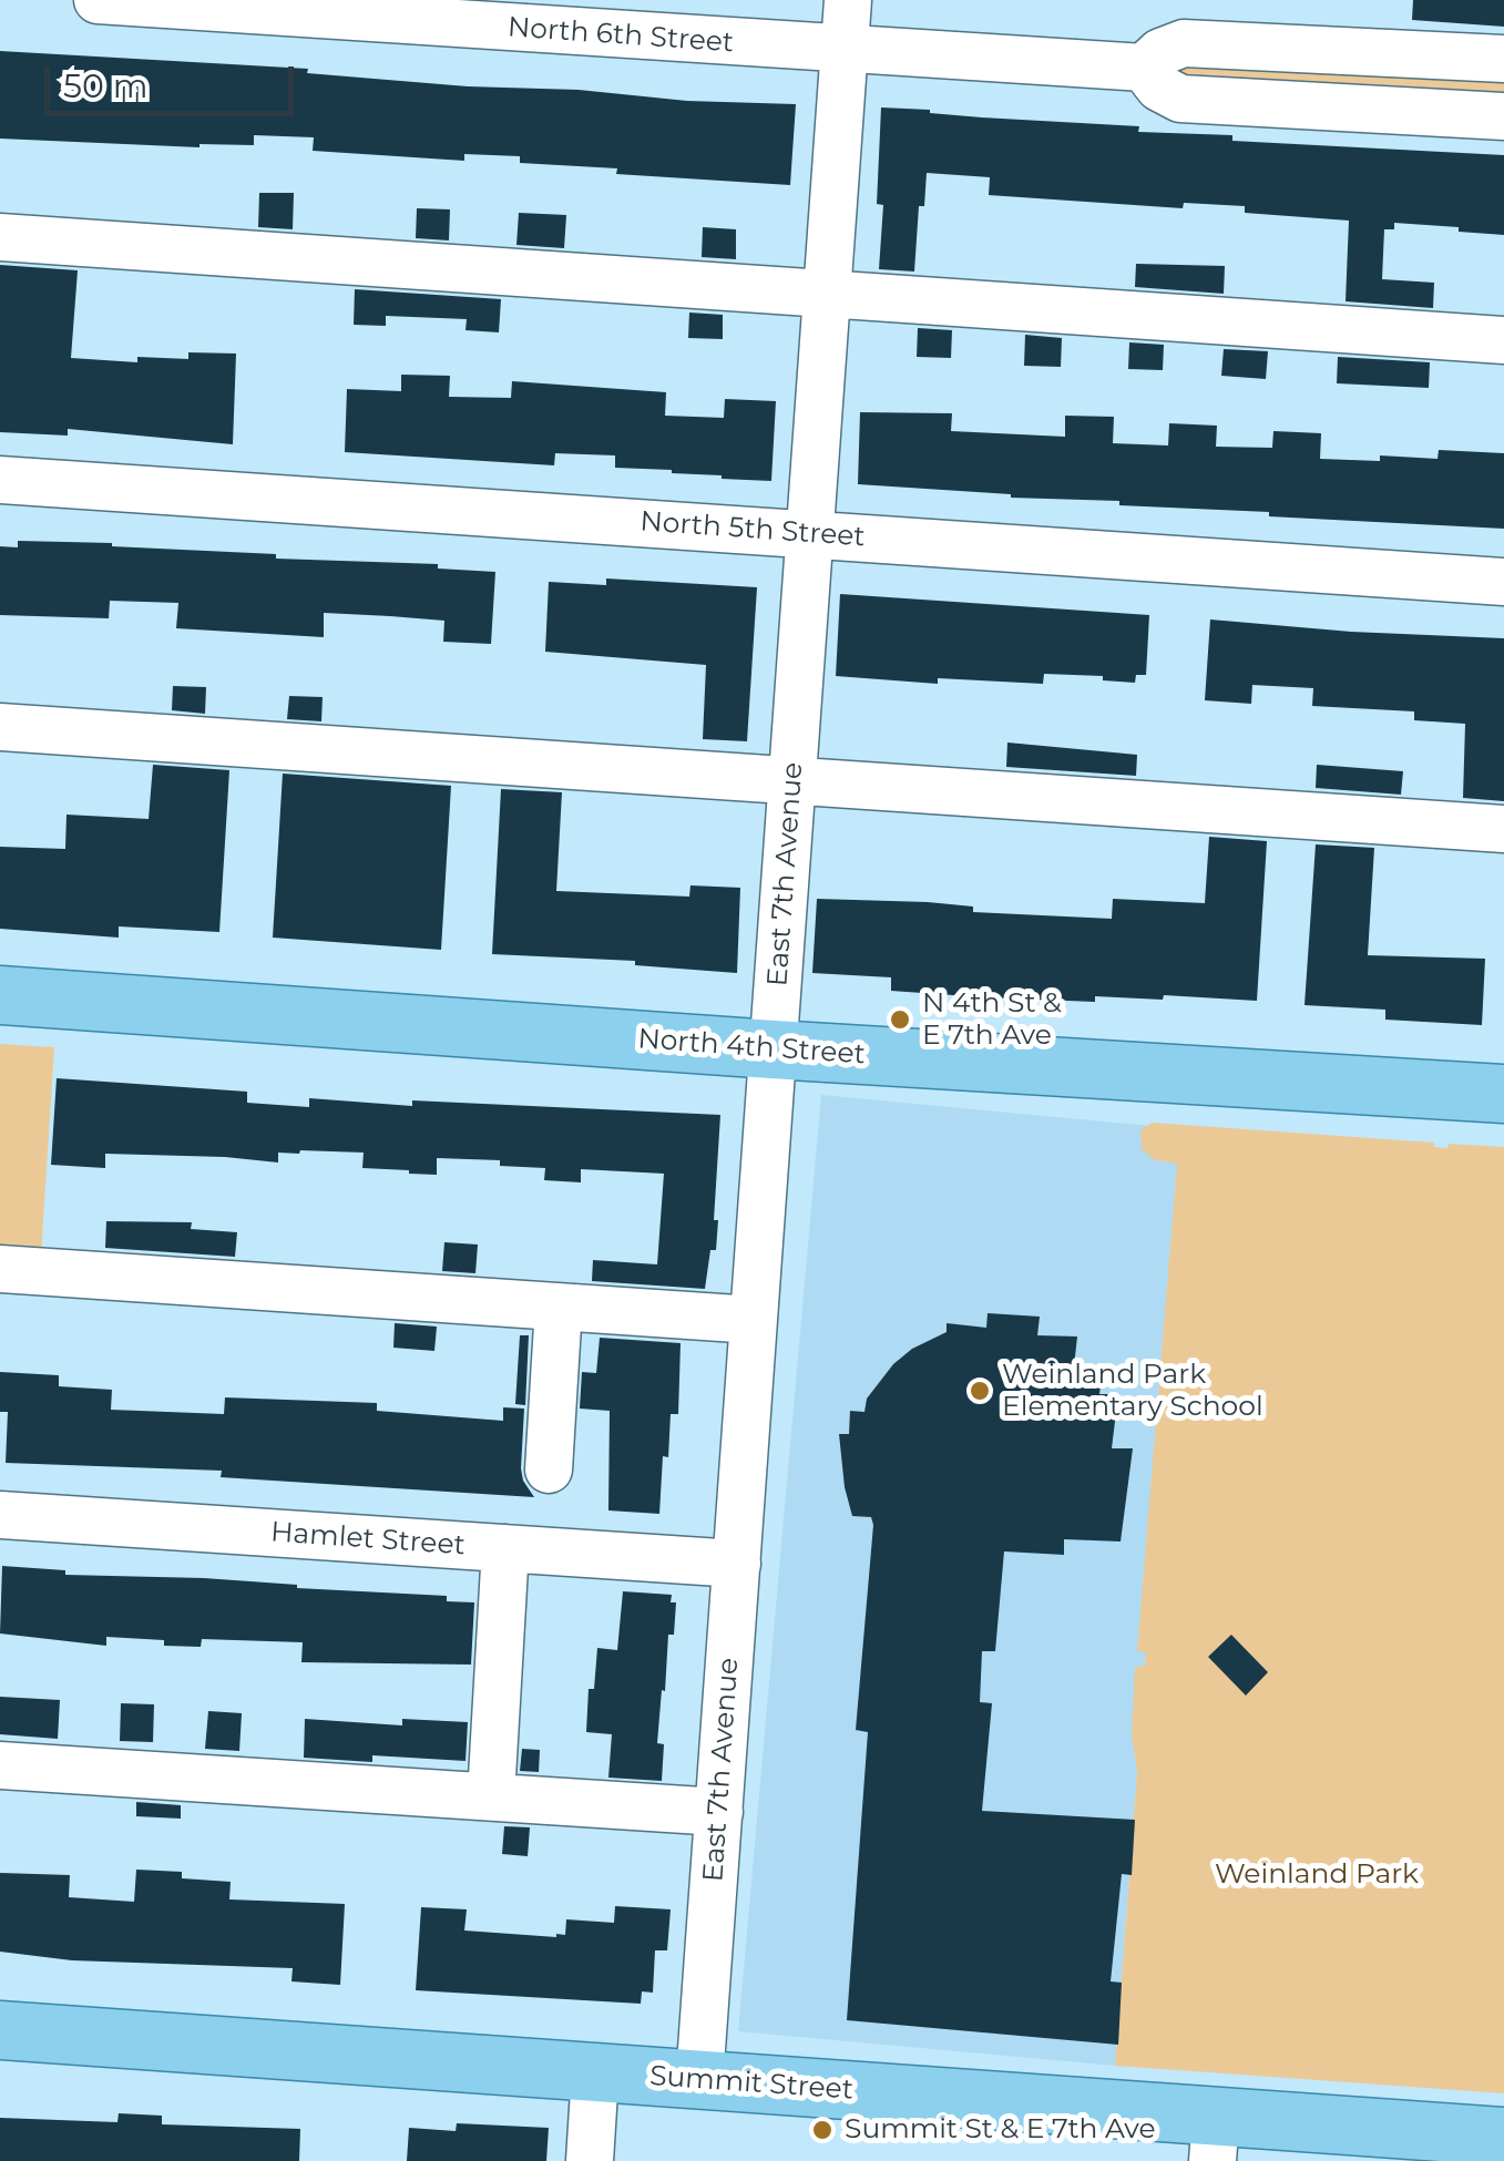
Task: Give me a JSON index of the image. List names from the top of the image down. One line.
{"streets":{"main road":["North 4th Street","Summit Street"],"street":["North 6th Street","North 5th Street","East 7th Avenue","Hamlet Street"]},"crossings":[["North 6th Street","East 7th Avenue"],["North 5th Street","East 7th Avenue"],["East 7th Avenue","North 4th Street"],["East 7th Avenue","Hamlet Street"],["East 7th Avenue","Summit Street"]],"parks":["Weinland Park"],"places":["N 4th St & E 7th Ave","Weinland Park Elementary School","Summit St & E 7th Ave"],"scale_bar":"50 m"}
